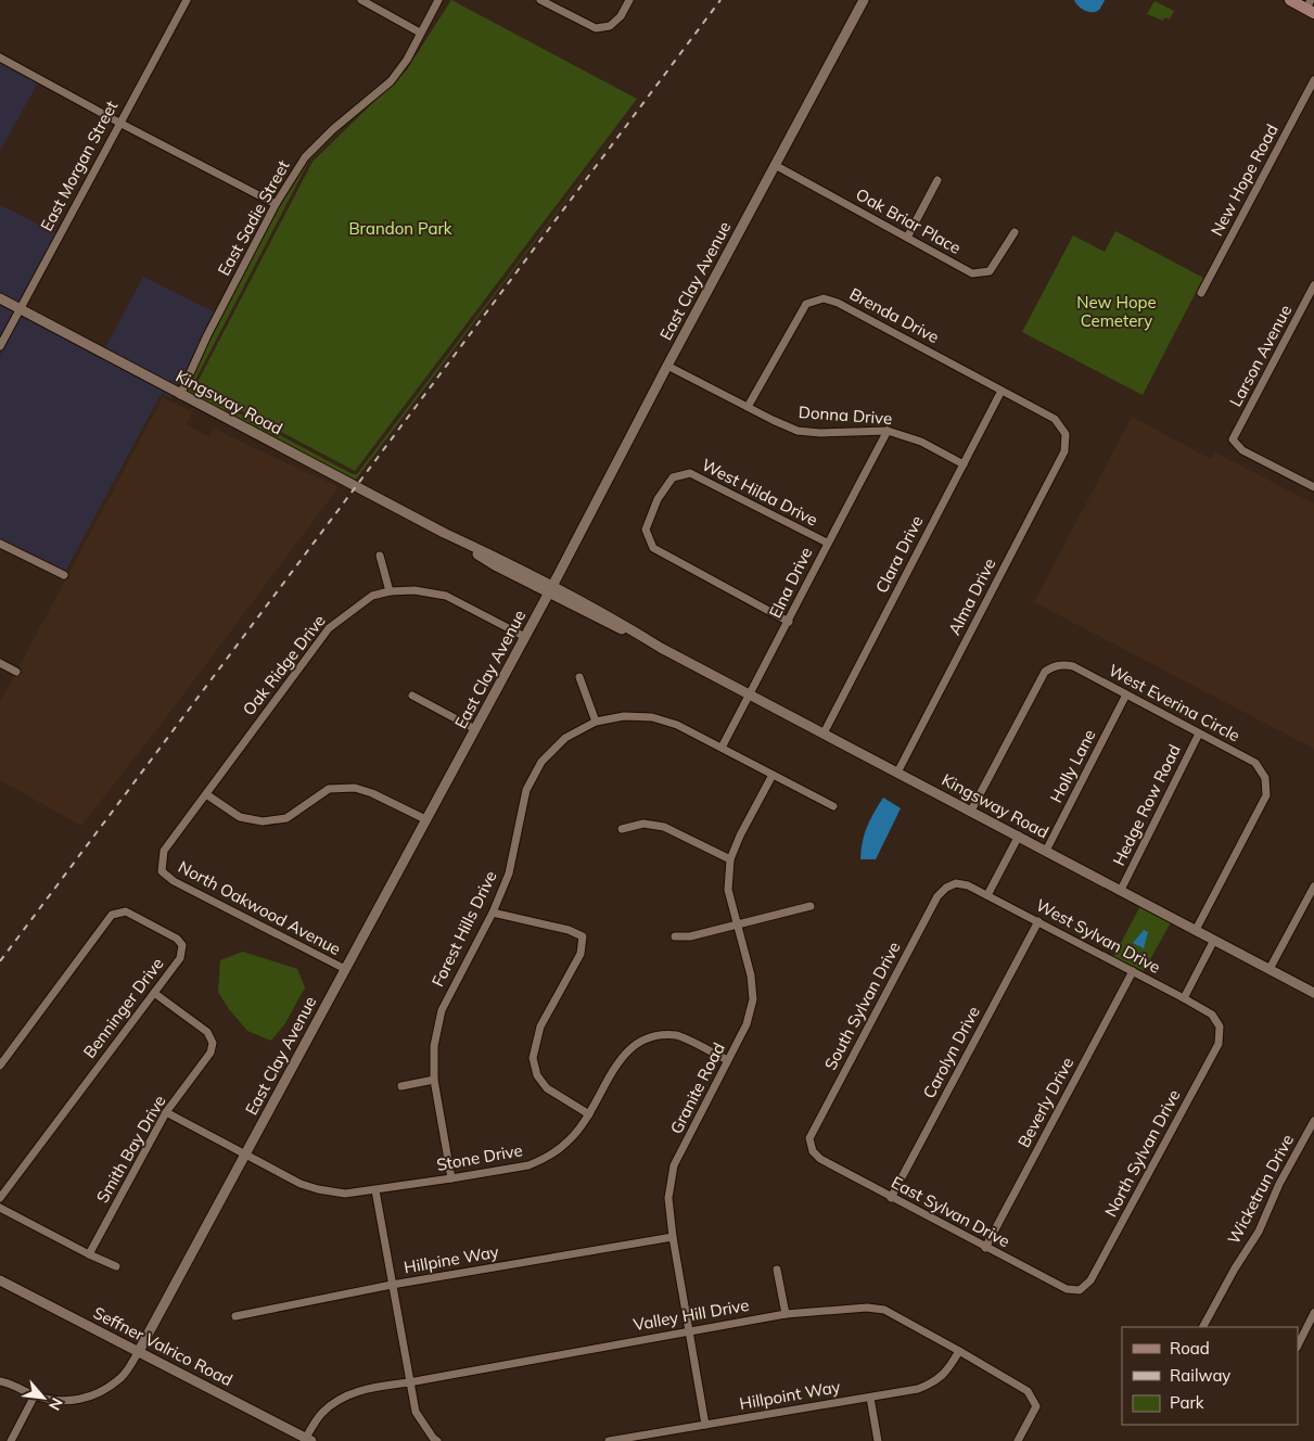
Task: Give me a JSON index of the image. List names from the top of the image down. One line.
{"streets":{"street":["East Morgan Street","New Hope Road","East Sadie Street","Oak Briar Place","East Clay Avenue","Brenda Drive","Larson Avenue","Kingsway Road","Donna Drive","West Hilda Drive","Clara Drive","Elna Drive","Alma Drive","Oak Ridge Drive","West Everina Circle","Holly Lane","Hedge Row Road","North Oakwood Avenue","Forest Hills Drive","West Sylvan Drive","South Sylvan Drive","Benninger Drive","Carolyn Drive","Granite Road","Beverly Drive","Smith Bay Drive","North Sylvan Drive","Stone Drive","Wicketrun Drive","East Sylvan Drive","Hillpine Way","Valley Hill Drive","Seffner Valrico Road","Hillpoint Way"]},"crossings":[["East Morgan Street","Kingsway Road"],["East Sadie Street","Kingsway Road"],["Oak Briar Place","East Clay Avenue"],["East Clay Avenue","Kingsway Road"],["East Clay Avenue","Donna Drive"],["East Clay Avenue","Oak Ridge Drive"],["East Clay Avenue","North Oakwood Avenue"],["East Clay Avenue","Stone Drive"],["East Clay Avenue","Seffner Valrico Road"],["Brenda Drive","Donna Drive"],["Brenda Drive","Clara Drive"],["Brenda Drive","Alma Drive"],["Kingsway Road","Clara Drive"],["Kingsway Road","Elna Drive"],["Kingsway Road","Alma Drive"],["Kingsway Road","West Everina Circle"],["Kingsway Road","Holly Lane"],["Kingsway Road","Hedge Row Road"],["Donna Drive","Clara Drive"],["Donna Drive","Elna Drive"],["West Hilda Drive","Elna Drive"],["Elna Drive","Forest Hills Drive"],["Oak Ridge Drive","North Oakwood Avenue"],["West Everina Circle","Holly Lane"],["West Everina Circle","Hedge Row Road"],["Forest Hills Drive","Granite Road"],["Forest Hills Drive","Stone Drive"],["West Sylvan Drive","South Sylvan Drive"],["West Sylvan Drive","Carolyn Drive"],["West Sylvan Drive","Beverly Drive"],["West Sylvan Drive","North Sylvan Drive"],["South Sylvan Drive","East Sylvan Drive"],["Benninger Drive","Smith Bay Drive"],["Carolyn Drive","East Sylvan Drive"],["Granite Road","Stone Drive"],["Granite Road","Hillpine Way"],["Granite Road","Valley Hill Drive"],["Granite Road","Hillpoint Way"],["Beverly Drive","East Sylvan Drive"],["Smith Bay Drive","Stone Drive"],["North Sylvan Drive","East Sylvan Drive"],["Valley Hill Drive","Seffner Valrico Road"],["Valley Hill Drive","Hillpoint Way"]],"parks":["Brandon Park","New Hope Cemetery"],"legend":["Road","Railway","Park"],"north":"bottom right"}
